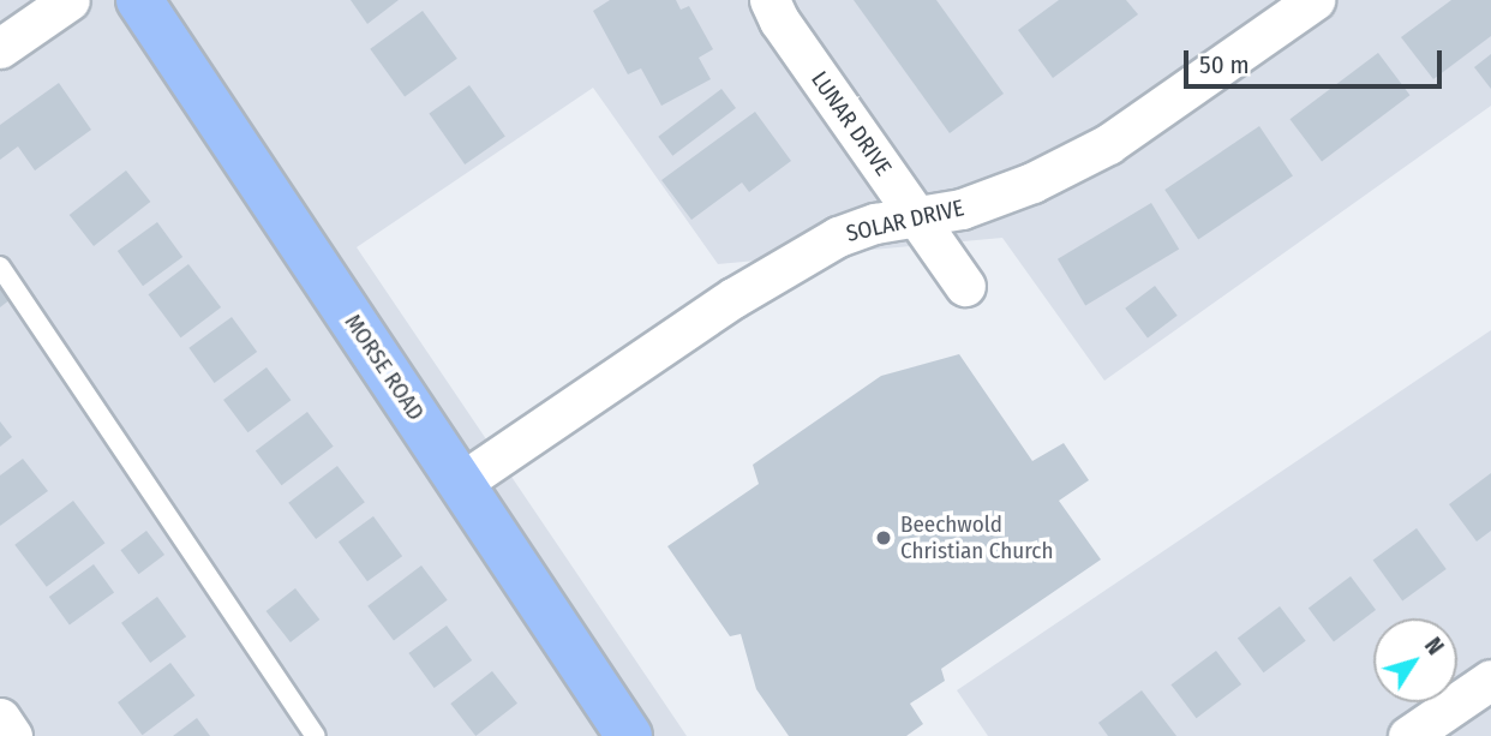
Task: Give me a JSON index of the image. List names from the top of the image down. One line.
{"streets":{"main road":["MORSE ROAD"],"street":["LUNAR DRIVE","SOLAR DRIVE"]},"crossings":[["LUNAR DRIVE","SOLAR DRIVE"],["SOLAR DRIVE","MORSE ROAD"]],"places":["Beechwold Christian Church"],"scale_bar":"50 m","north":"top right"}
